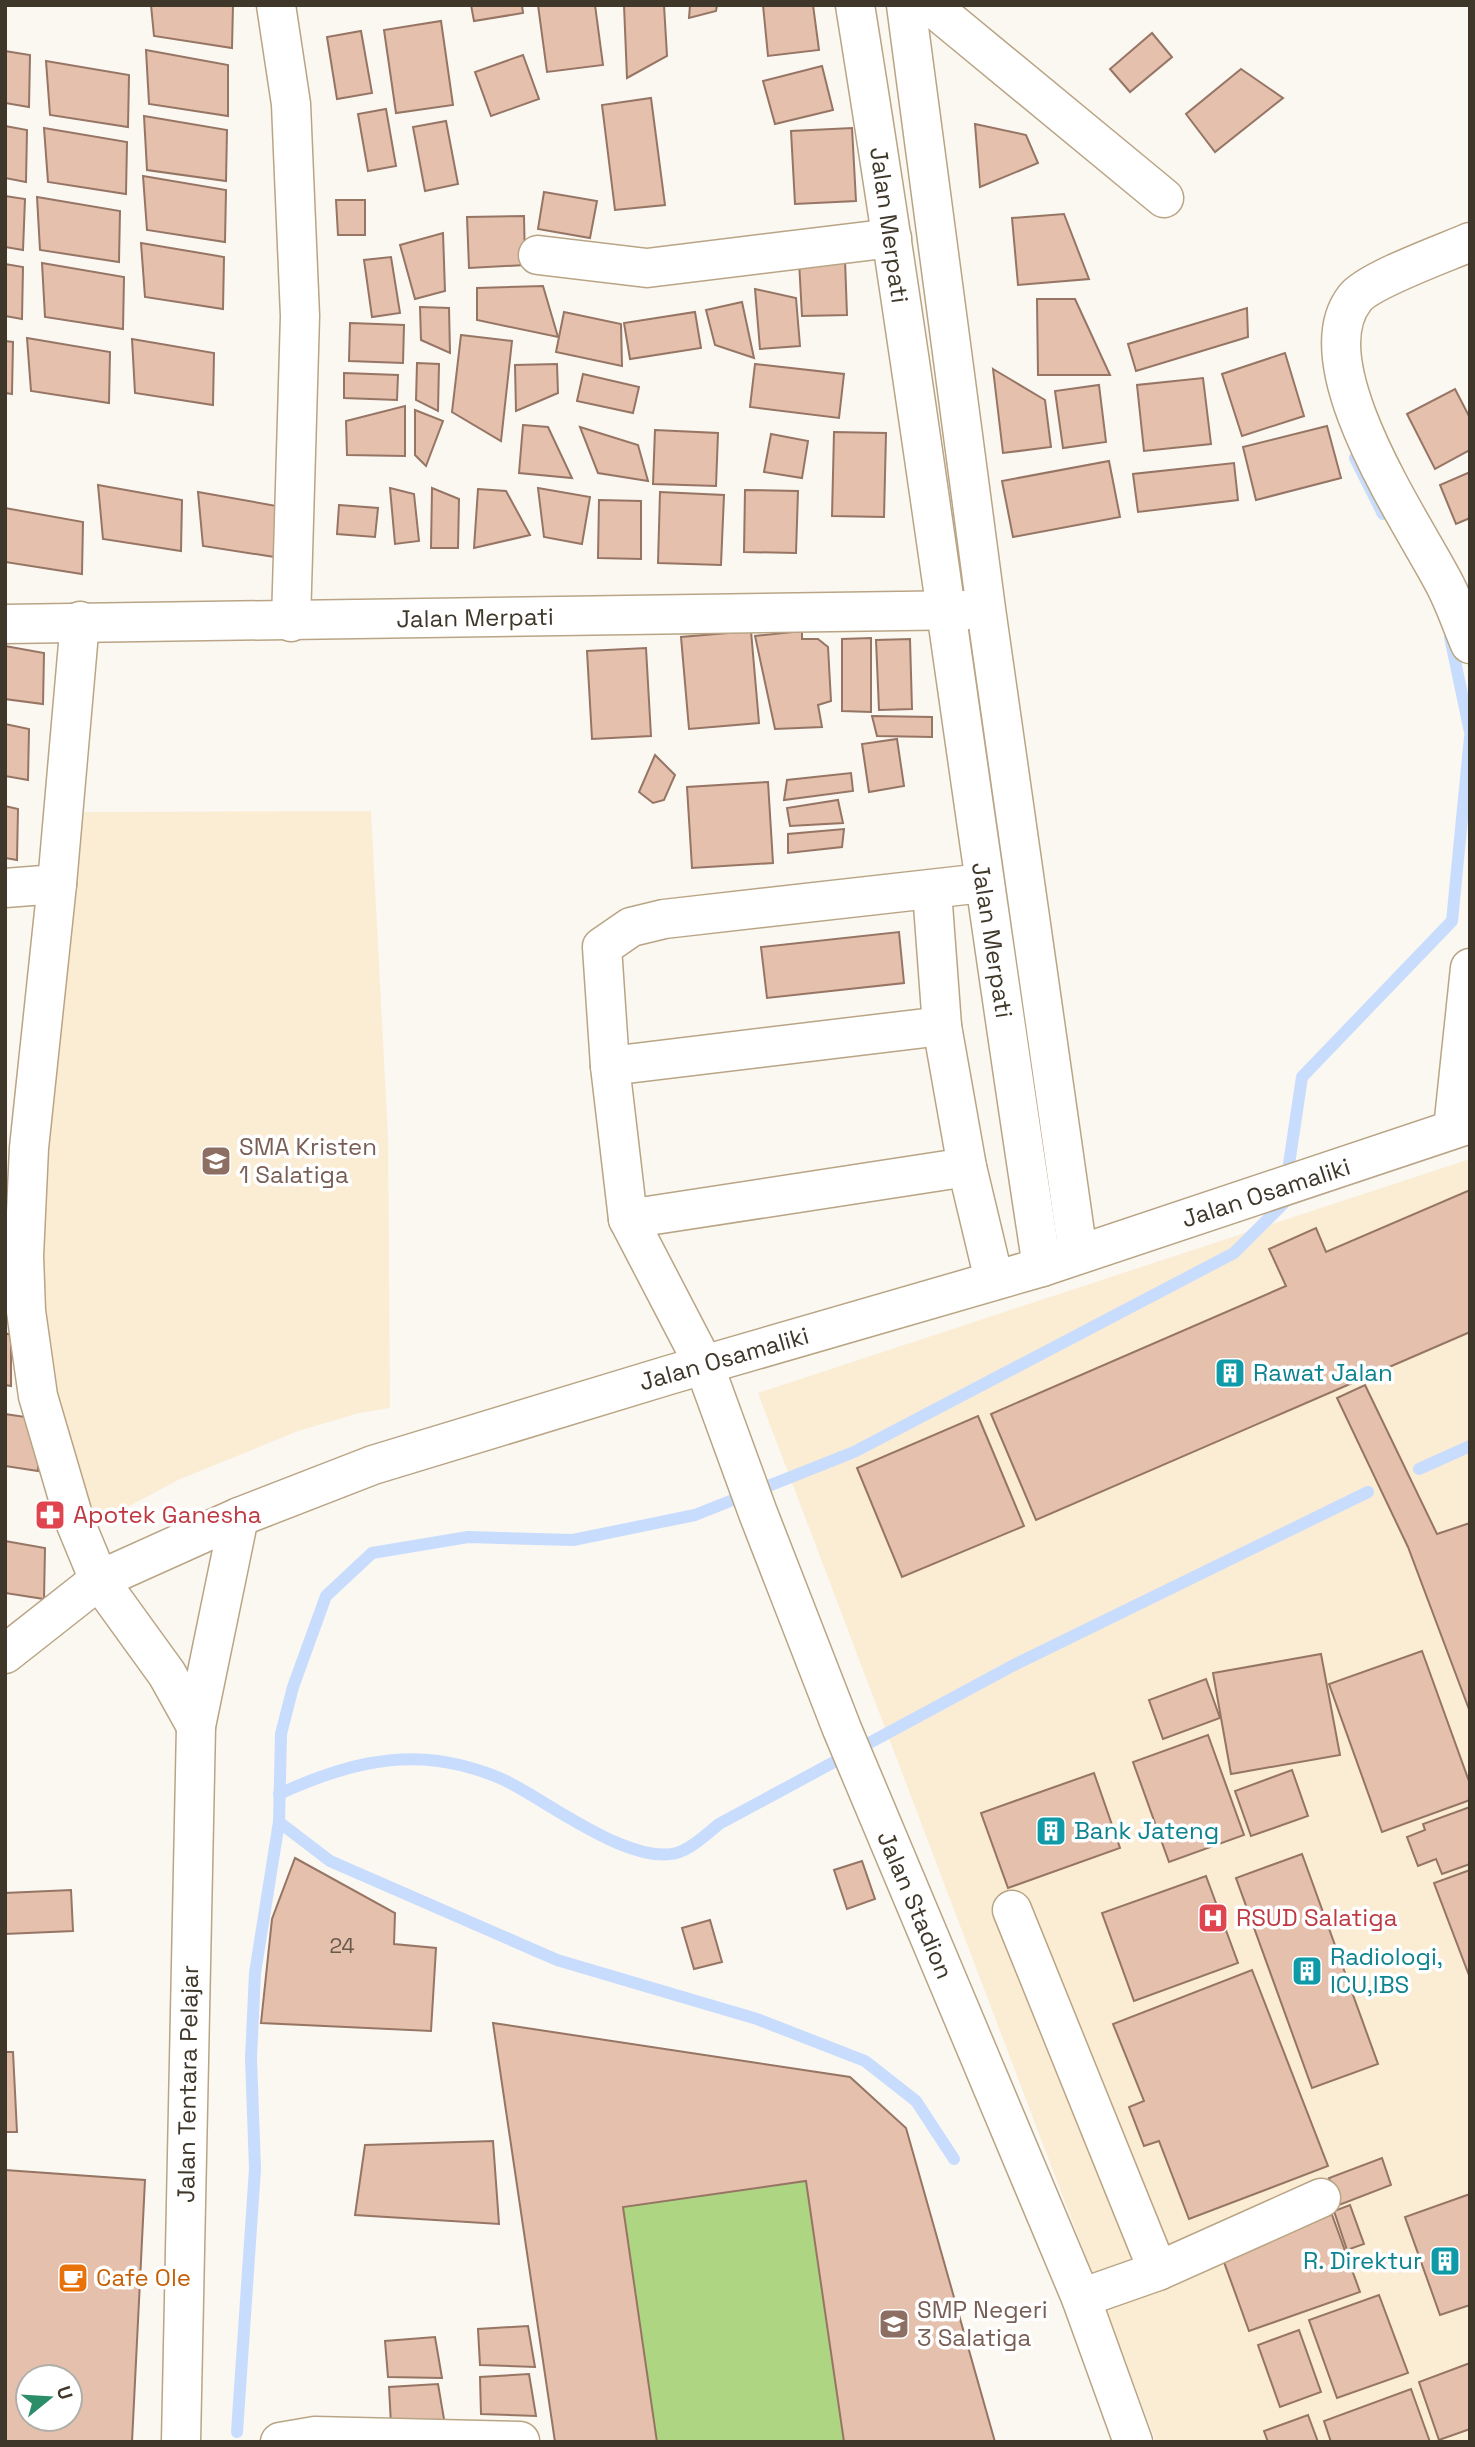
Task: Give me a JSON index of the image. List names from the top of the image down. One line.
{"streets":{"street":["Jalan Merpati","Jalan Osamaliki","Jalan Stadion","Jalan Tentara Pelajar"]},"crossings":[["Jalan Merpati","Jalan Osamaliki"],["Jalan Osamaliki","Jalan Stadion"],["Jalan Osamaliki","Jalan Tentara Pelajar"]],"places":{"school or university":["SMA Kristen 1 Salatiga","SMP Negeri 3 Salatiga"],"building":["Rawat Jalan","Bank Jateng","Radiologi, ICU,IBS","R. Direktur"],"pharmacy":["Apotek Ganesha"],"hospital":["RSUD Salatiga"],"cafe":["Cafe Ole"]},"house_numbers":["24"],"north":"right"}
